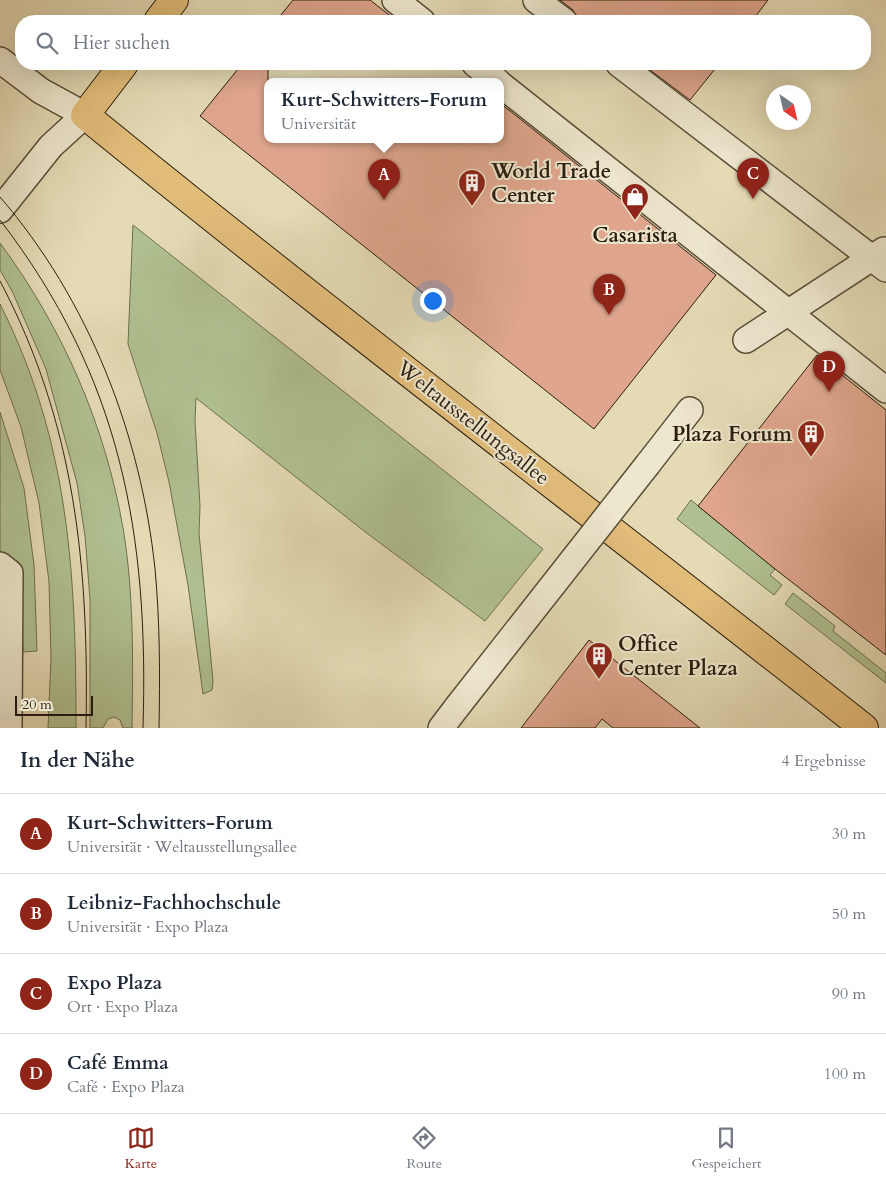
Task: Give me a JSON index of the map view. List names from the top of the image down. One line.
{"streets":{"main road":["Weltausstellungsallee"]},"places":{"building":["World Trade Center","Plaza Forum","Office Center Plaza"],"shop":["Casarista"]},"scale_bar":"20 m","north":"bottom right","page":{"search":"Hier suchen","popup":["Kurt-Schwitters-Forum","Universität"],"pins":["C","A","B","D"],"scale":"20 m","heading":["In der Nähe","4 Ergebnisse"],"list":[{"mark":"A","name":"Kurt-Schwitters-Forum","note":"Universität · Weltausstellungsallee","value":"30 m"},{"mark":"B","name":"Leibniz-Fachhochschule","note":"Universität · Expo Plaza","value":"50 m"},{"mark":"C","name":"Expo Plaza","note":"Ort · Expo Plaza","value":"90 m"},{"mark":"D","name":"Café Emma","note":"Café · Expo Plaza","value":"100 m"}],"nav":["Karte","Route","Gespeichert"]}}
